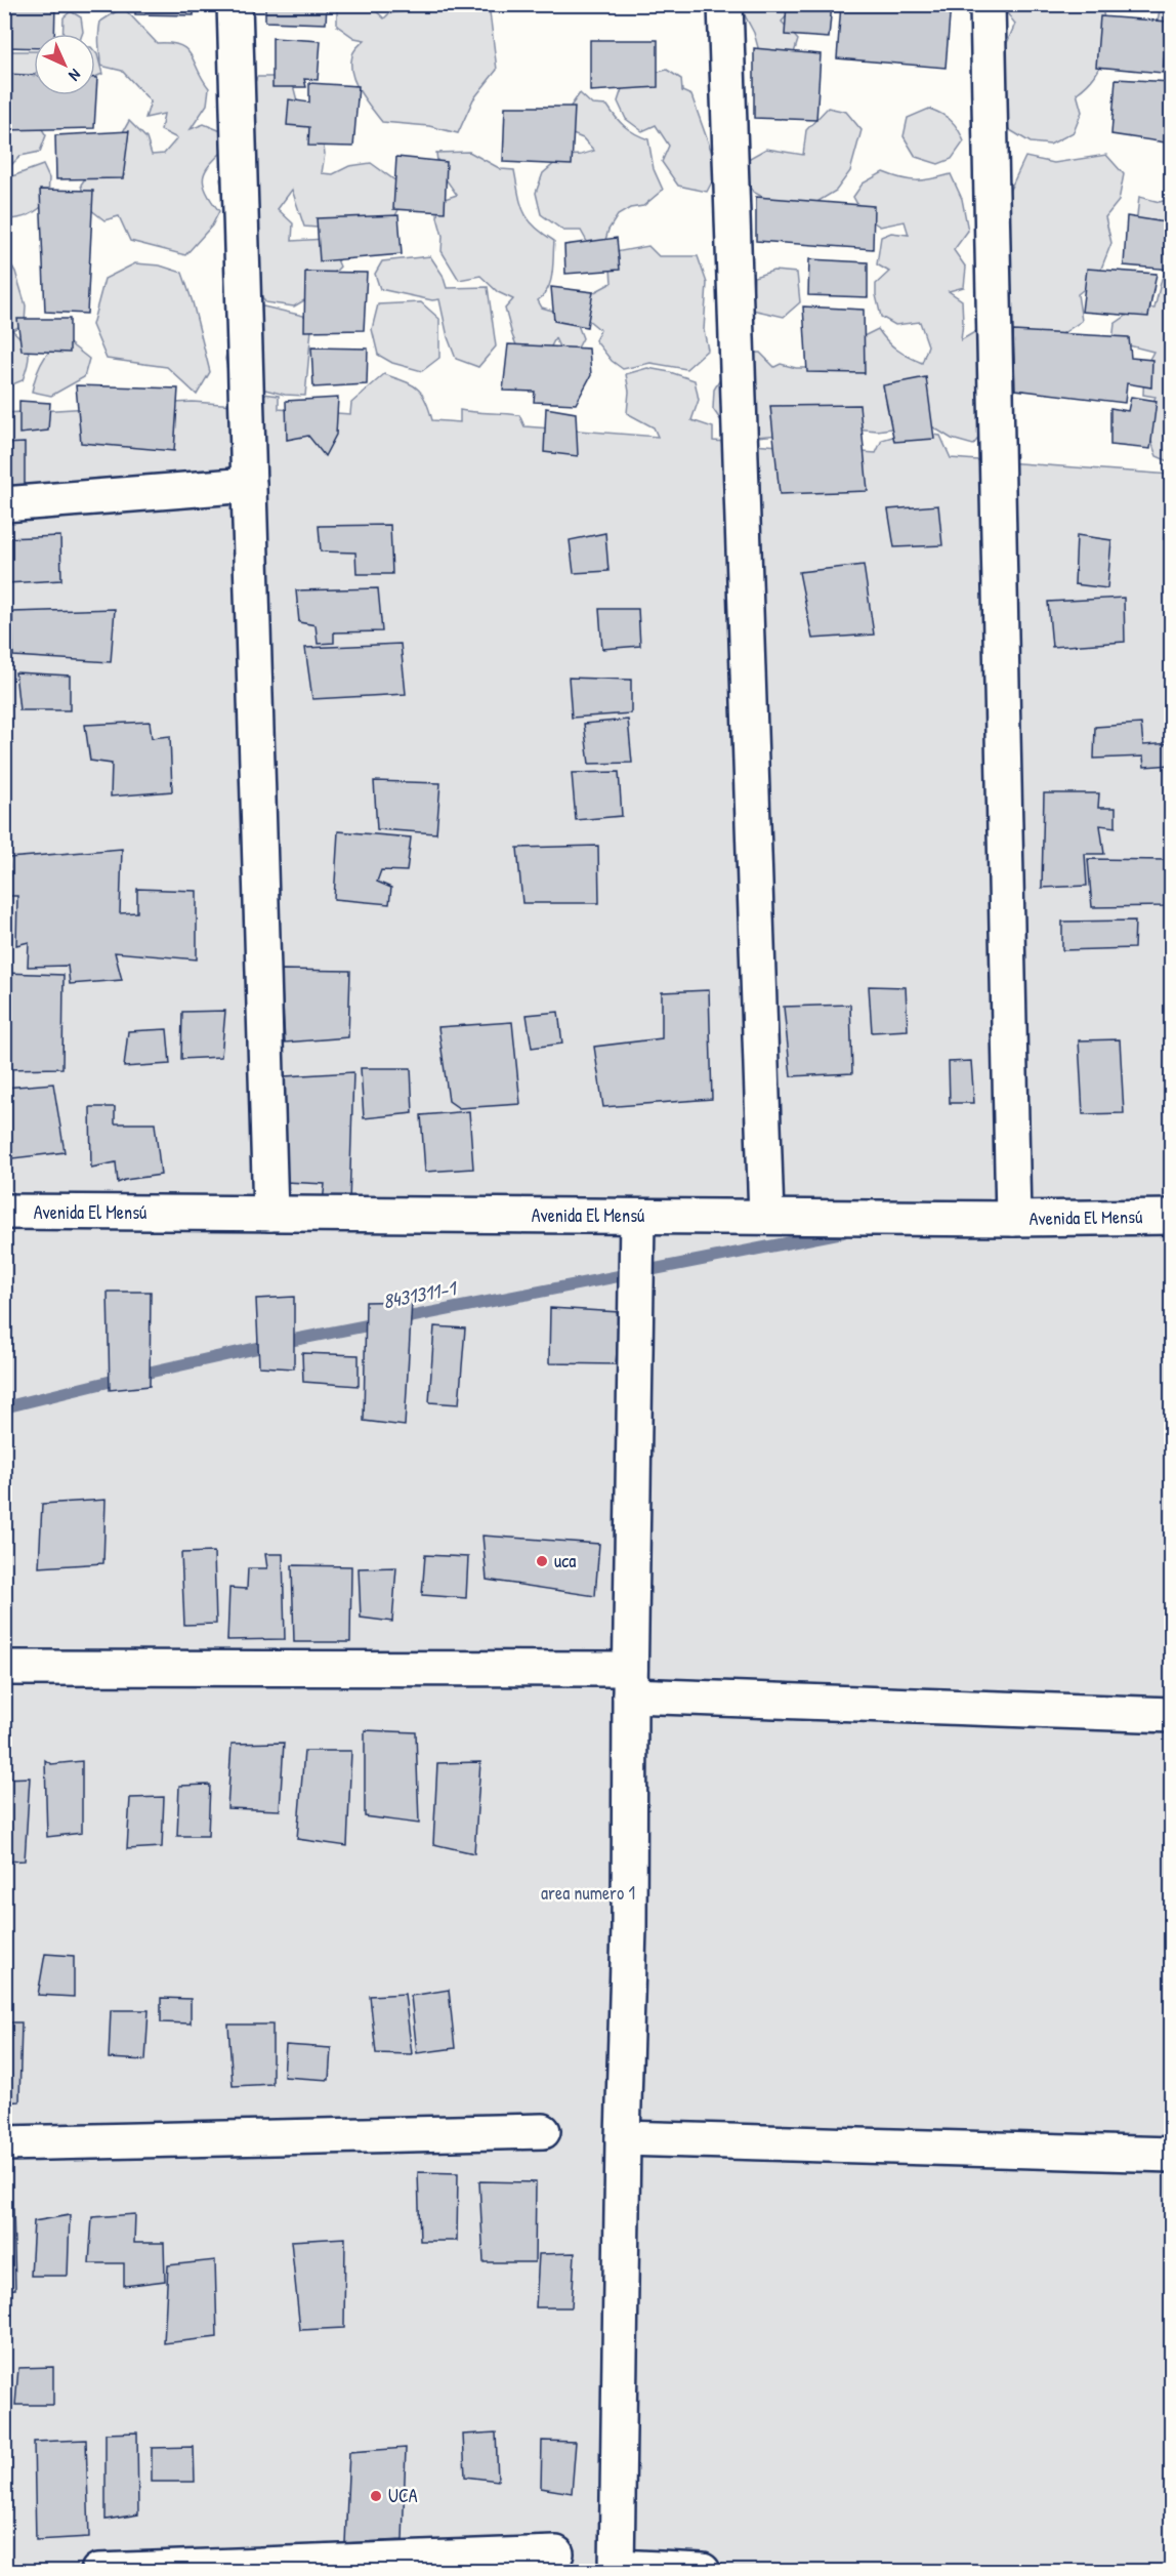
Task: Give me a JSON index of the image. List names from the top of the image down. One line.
{"streets":{"street":["Avenida El Mensú"]},"water":["8431311-1"],"parks":["area numero 1"],"places":["uca","UCA"],"north":"bottom right"}
